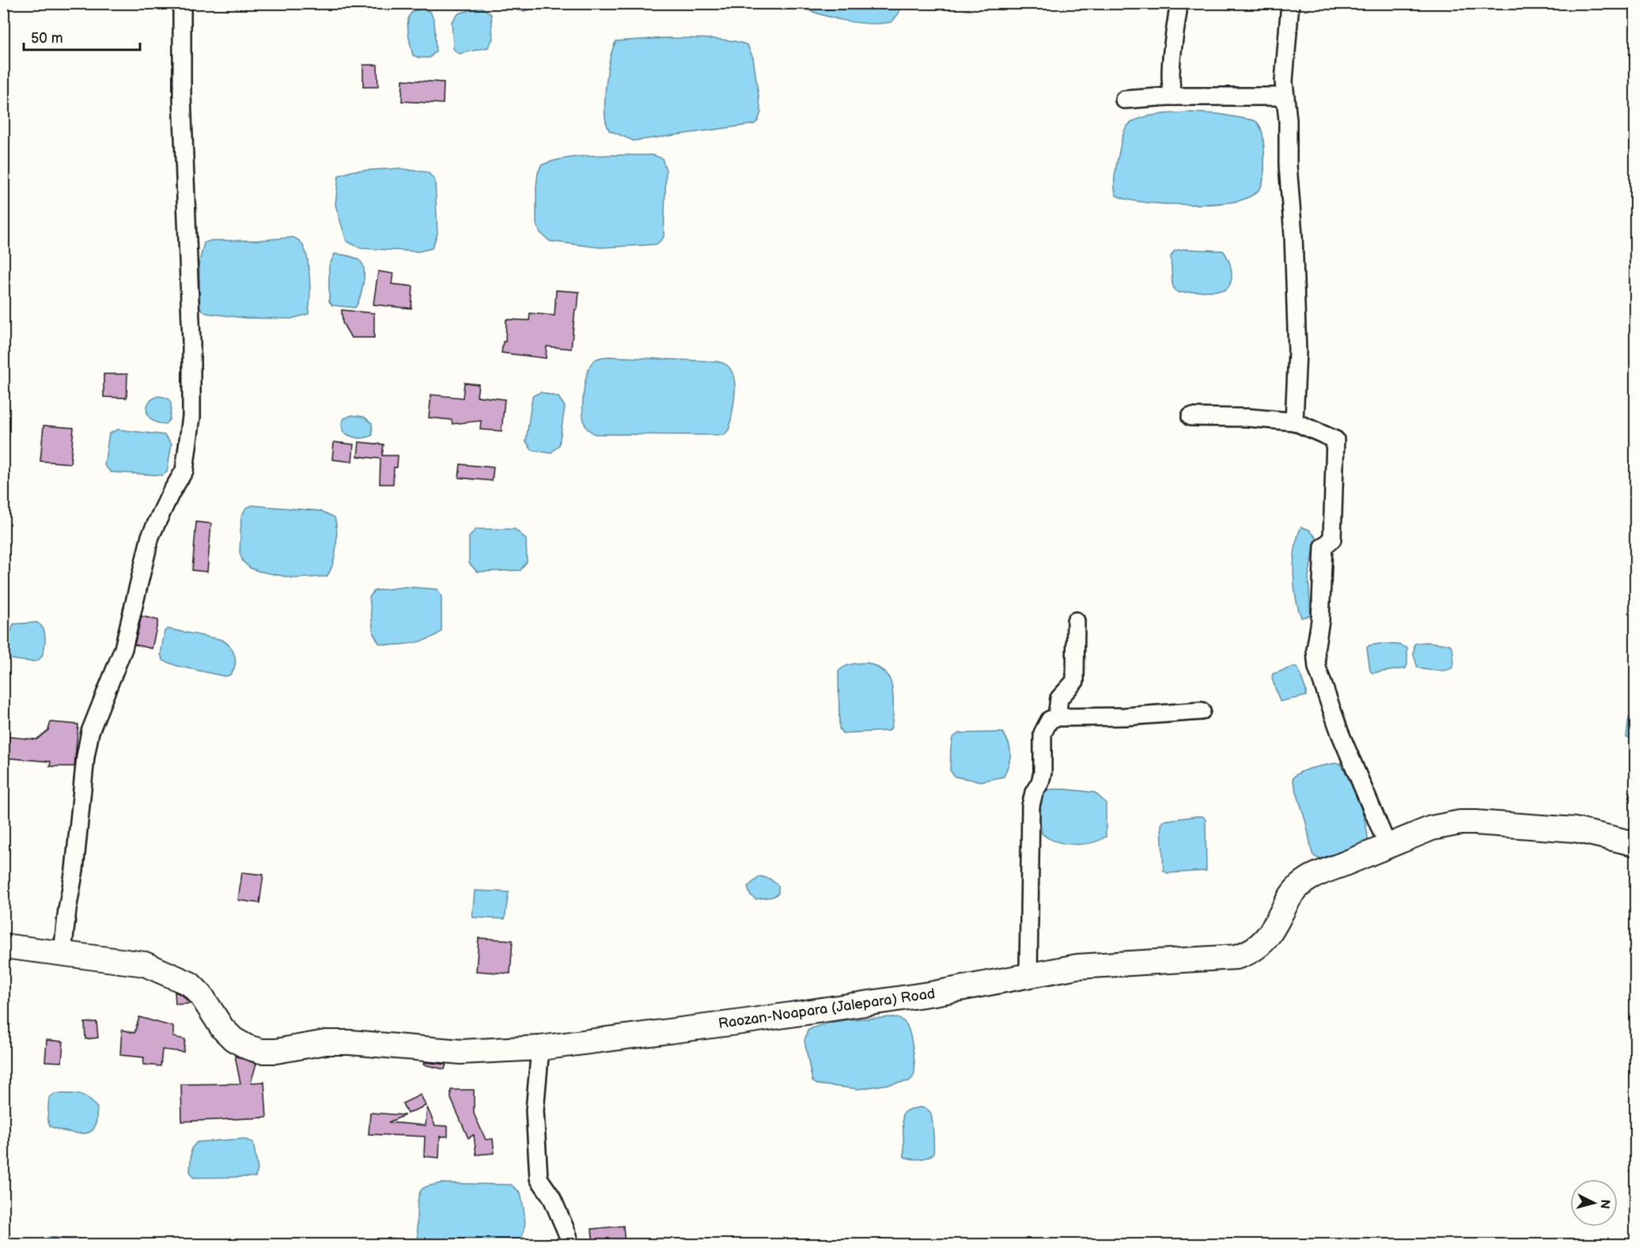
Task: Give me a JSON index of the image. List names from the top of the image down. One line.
{"streets":{"main road":["Raozan-Noapara (Jalepara) Road"]},"scale_bar":"50 m","north":"right"}
